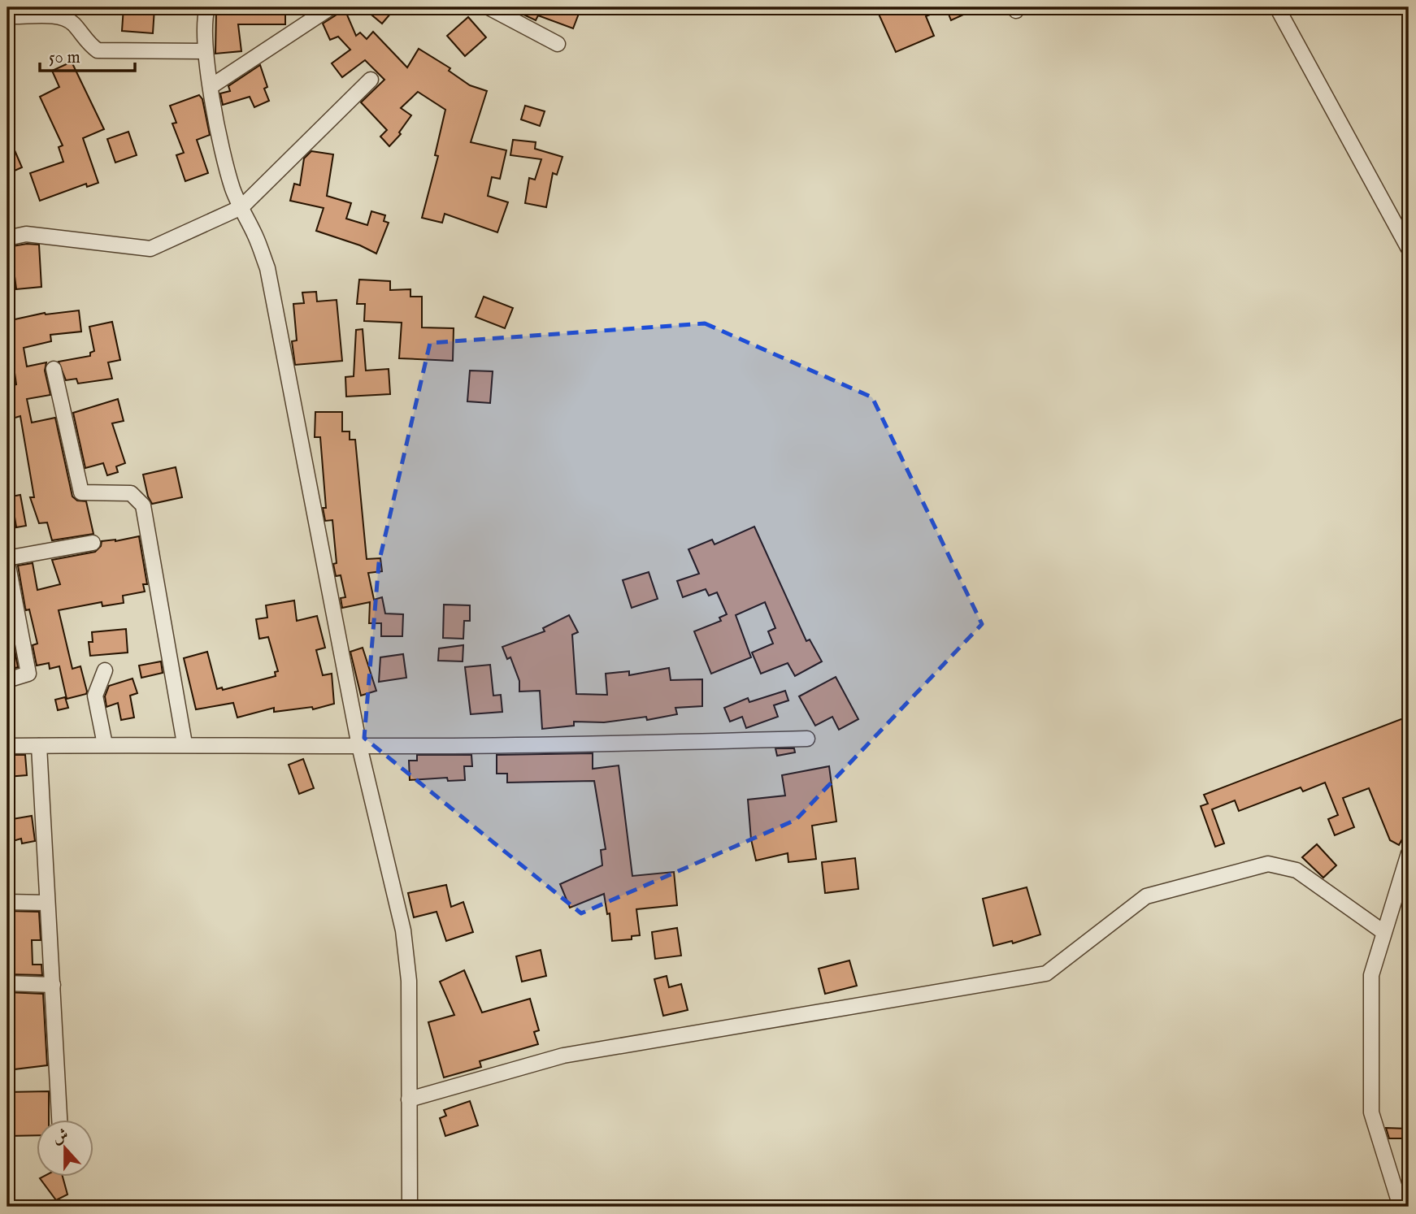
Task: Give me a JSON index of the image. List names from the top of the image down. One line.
{"scale_bar":"50 m","north":"top"}
